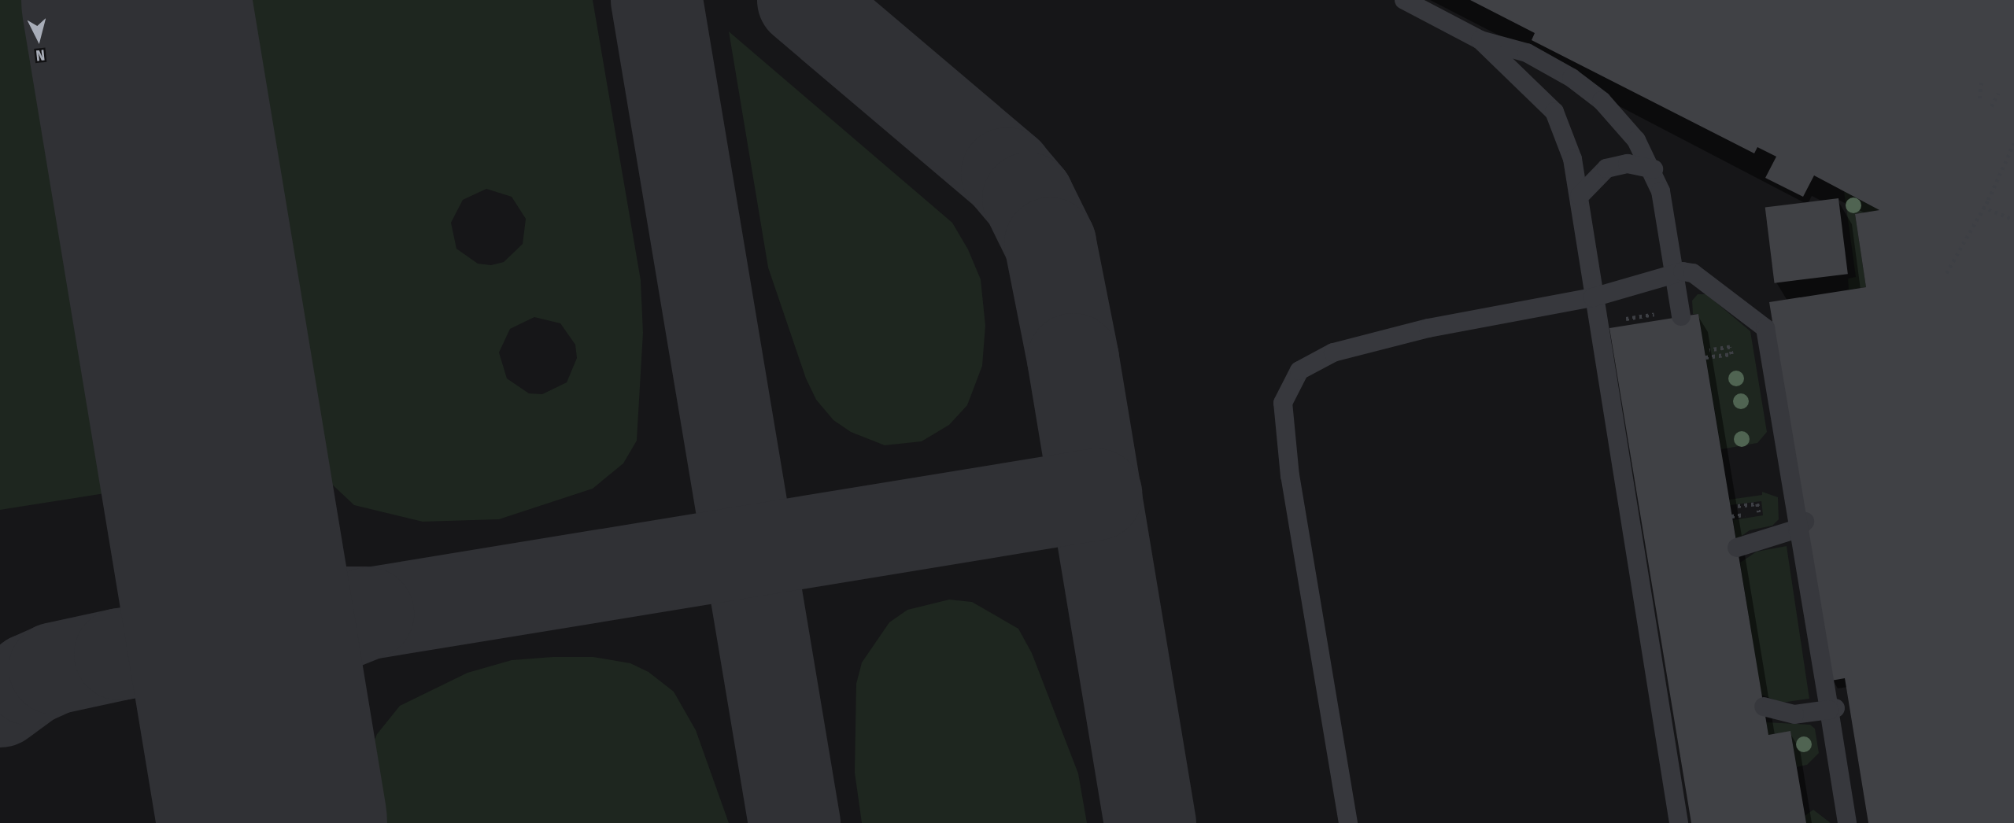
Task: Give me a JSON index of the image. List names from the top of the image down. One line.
{"north":"bottom"}
